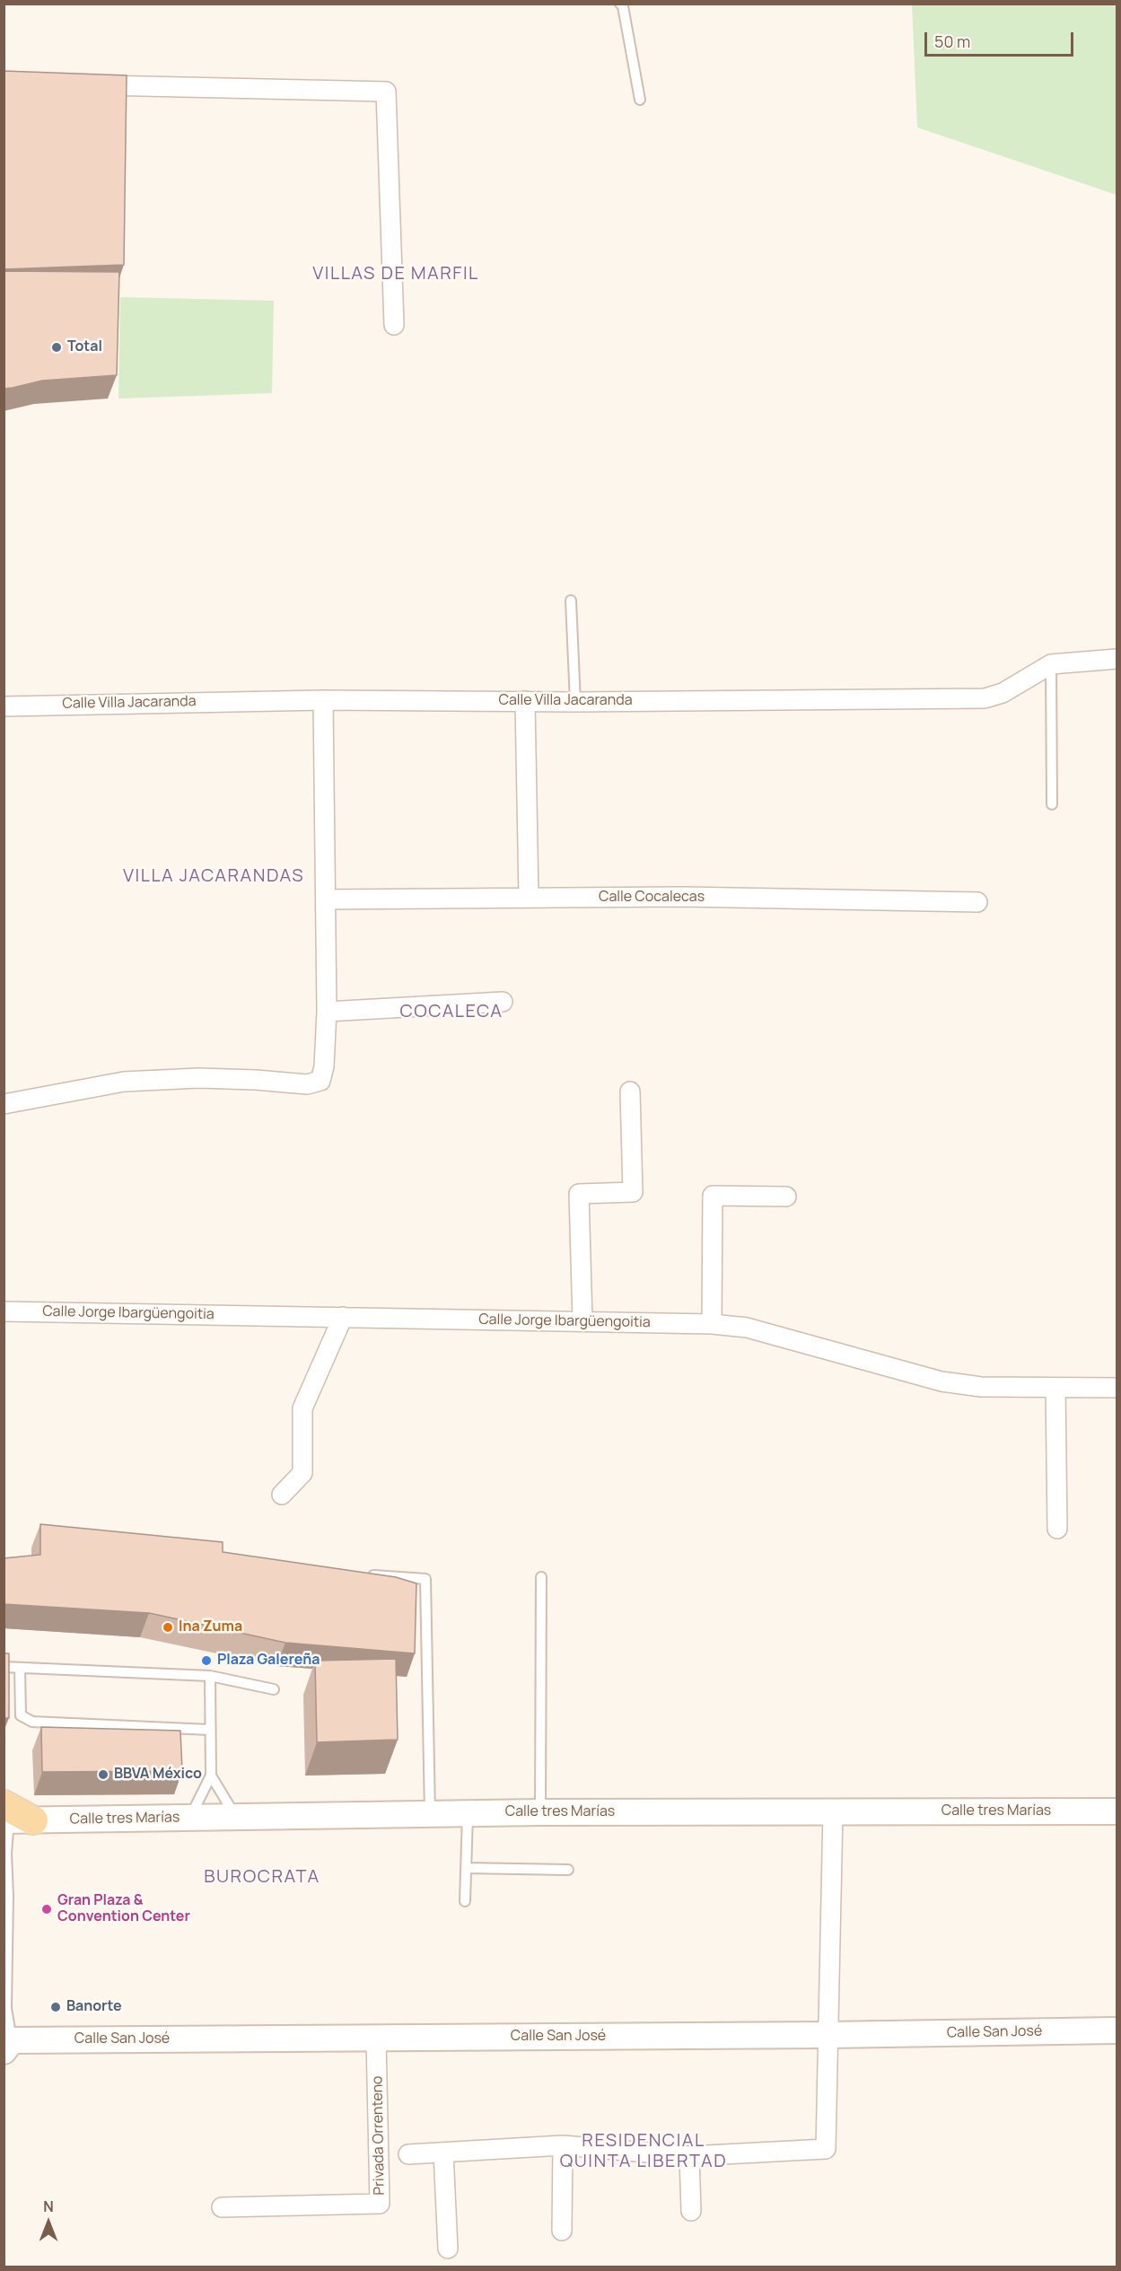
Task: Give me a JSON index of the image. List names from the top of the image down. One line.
{"streets":{"main road":["Calle tres Marías","Calle San José"],"street":["Calle Villa Jacaranda","Calle Cocalecas","Calle Jorge Ibargüengoitia","Privada Orrenteno"]},"crossings":[["Calle San José","Privada Orrenteno"]],"districts":["VILLAS DE MARFIL","VILLA JACARANDAS","COCALECA","BUROCRATA","RESIDENCIAL QUINTA LIBERTAD"],"places":["Total","Ina Zuma","Plaza Galereña","BBVA México","Gran Plaza & Convention Center","Banorte"],"scale_bar":"50 m","north":"top"}
